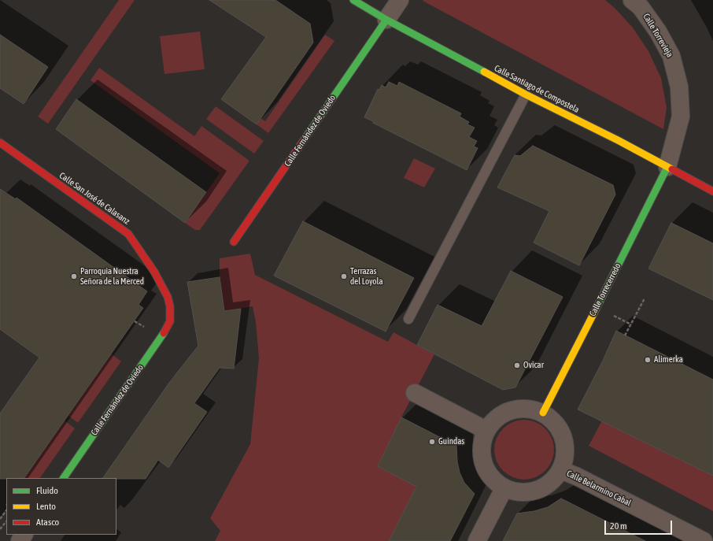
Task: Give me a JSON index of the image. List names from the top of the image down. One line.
{"streets":{"street":["Calle Torrevieja","Calle Santiago de Compostela","Calle Fernández de Oviedo","Calle San José de Calasanz","Calle Torrecerredo","Calle Belarmino Cabal"]},"crossings":[["Calle Torrevieja","Calle Santiago de Compostela"],["Calle Torrevieja","Calle Torrecerredo"],["Calle Santiago de Compostela","Calle Fernández de Oviedo"],["Calle Santiago de Compostela","Calle Torrecerredo"],["Calle Fernández de Oviedo","Calle San José de Calasanz"],["Calle Torrecerredo","Calle Belarmino Cabal"]],"places":["Parroquia Nuestra Señora de la Merced","Terrazas del Loyola","Alimerka","Ovicar","Guindas"],"legend":["Fluido","Lento","Atasco"],"scale_bar":"20 m"}
